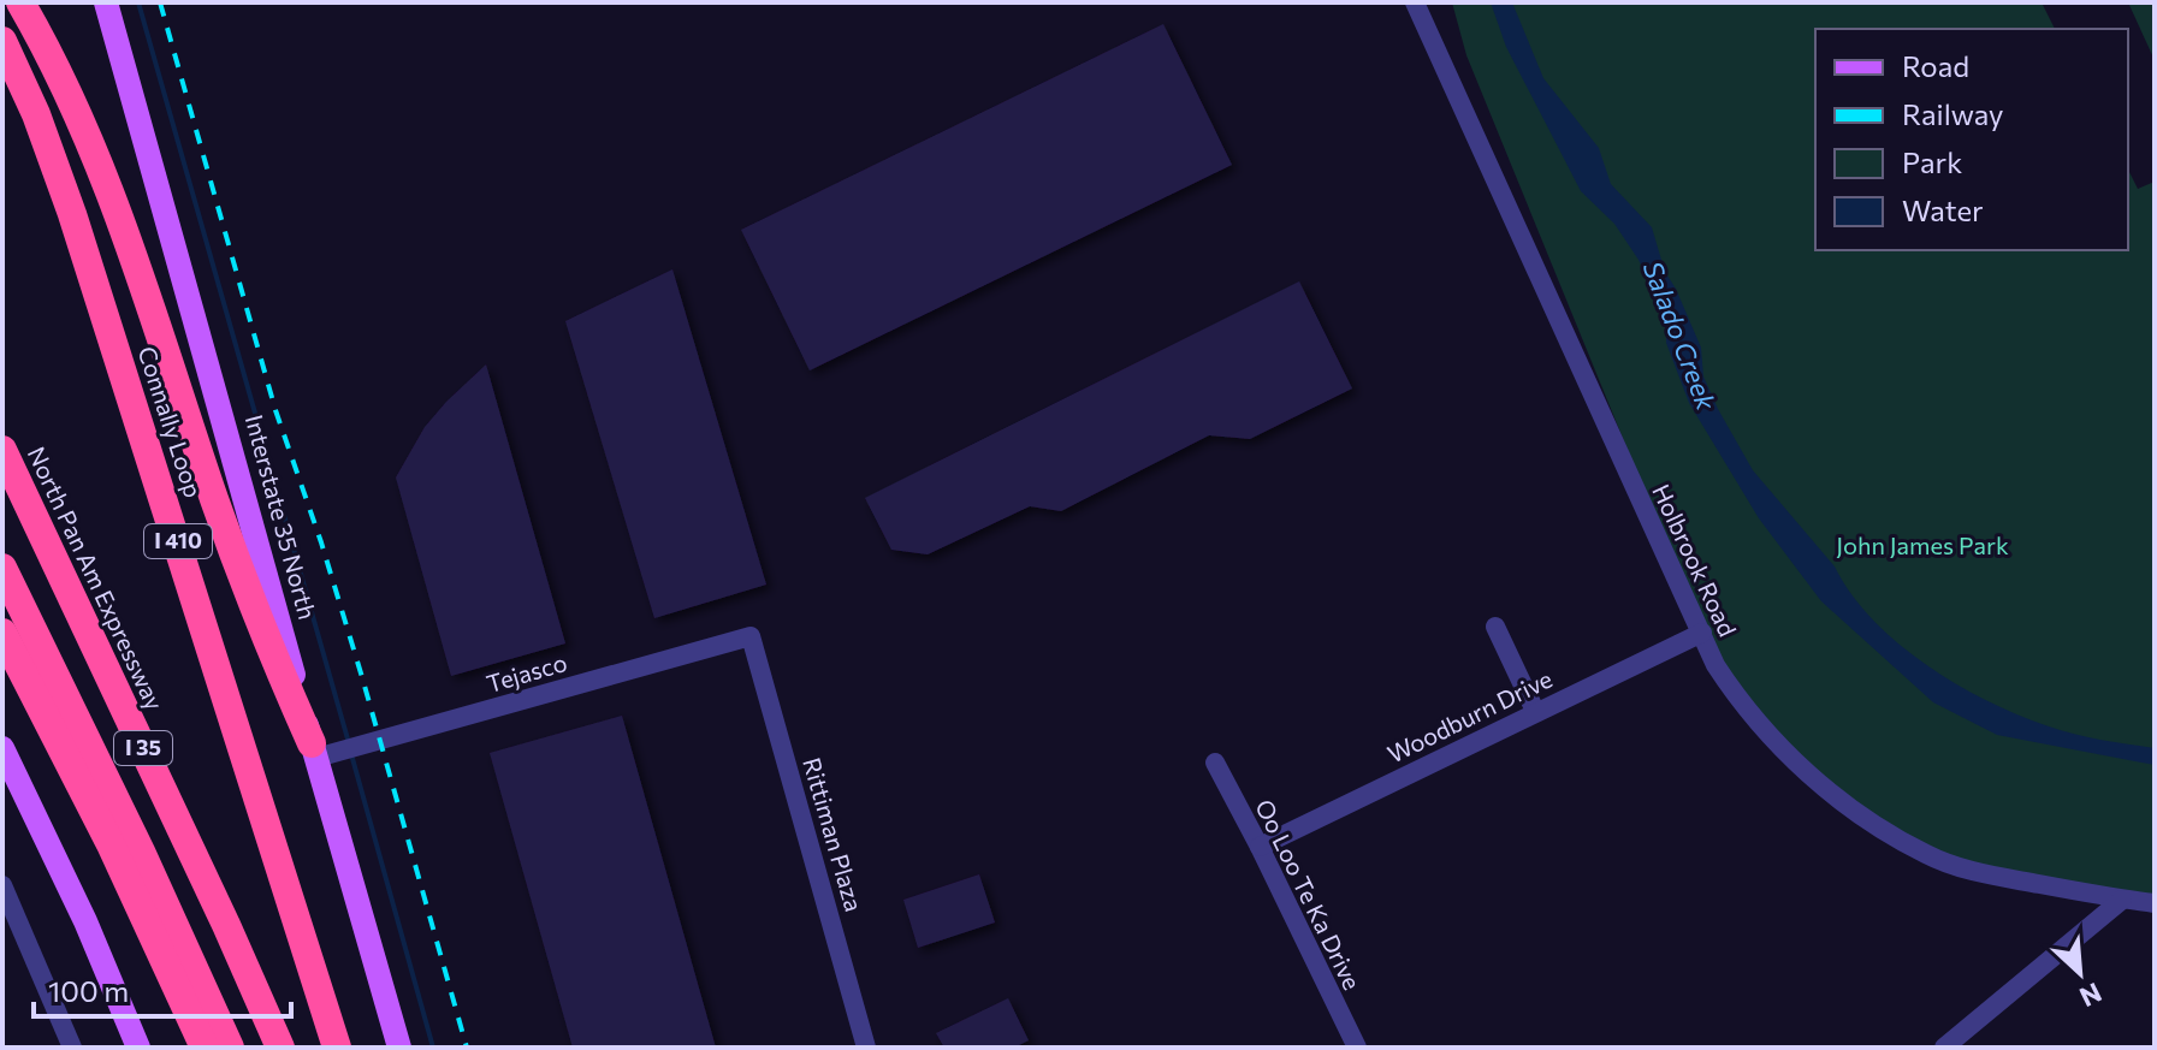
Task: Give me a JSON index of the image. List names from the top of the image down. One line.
{"streets":{"highway":["Connally Loop","I 410","North Pan Am Expressway","I 35"],"main road":["Interstate 35 North"],"street":["Holbrook Road","Tejasco","Woodburn Drive","Rittiman Plaza","Oo Loo Te Ka Drive"]},"crossings":[["Interstate 35 North","Tejasco"],["Holbrook Road","Woodburn Drive"],["Tejasco","Rittiman Plaza"],["Woodburn Drive","Oo Loo Te Ka Drive"]],"water":["Salado Creek"],"parks":["John James Park"],"legend":["Road","Railway","Park","Water"],"scale_bar":"100 m","north":"bottom right"}
